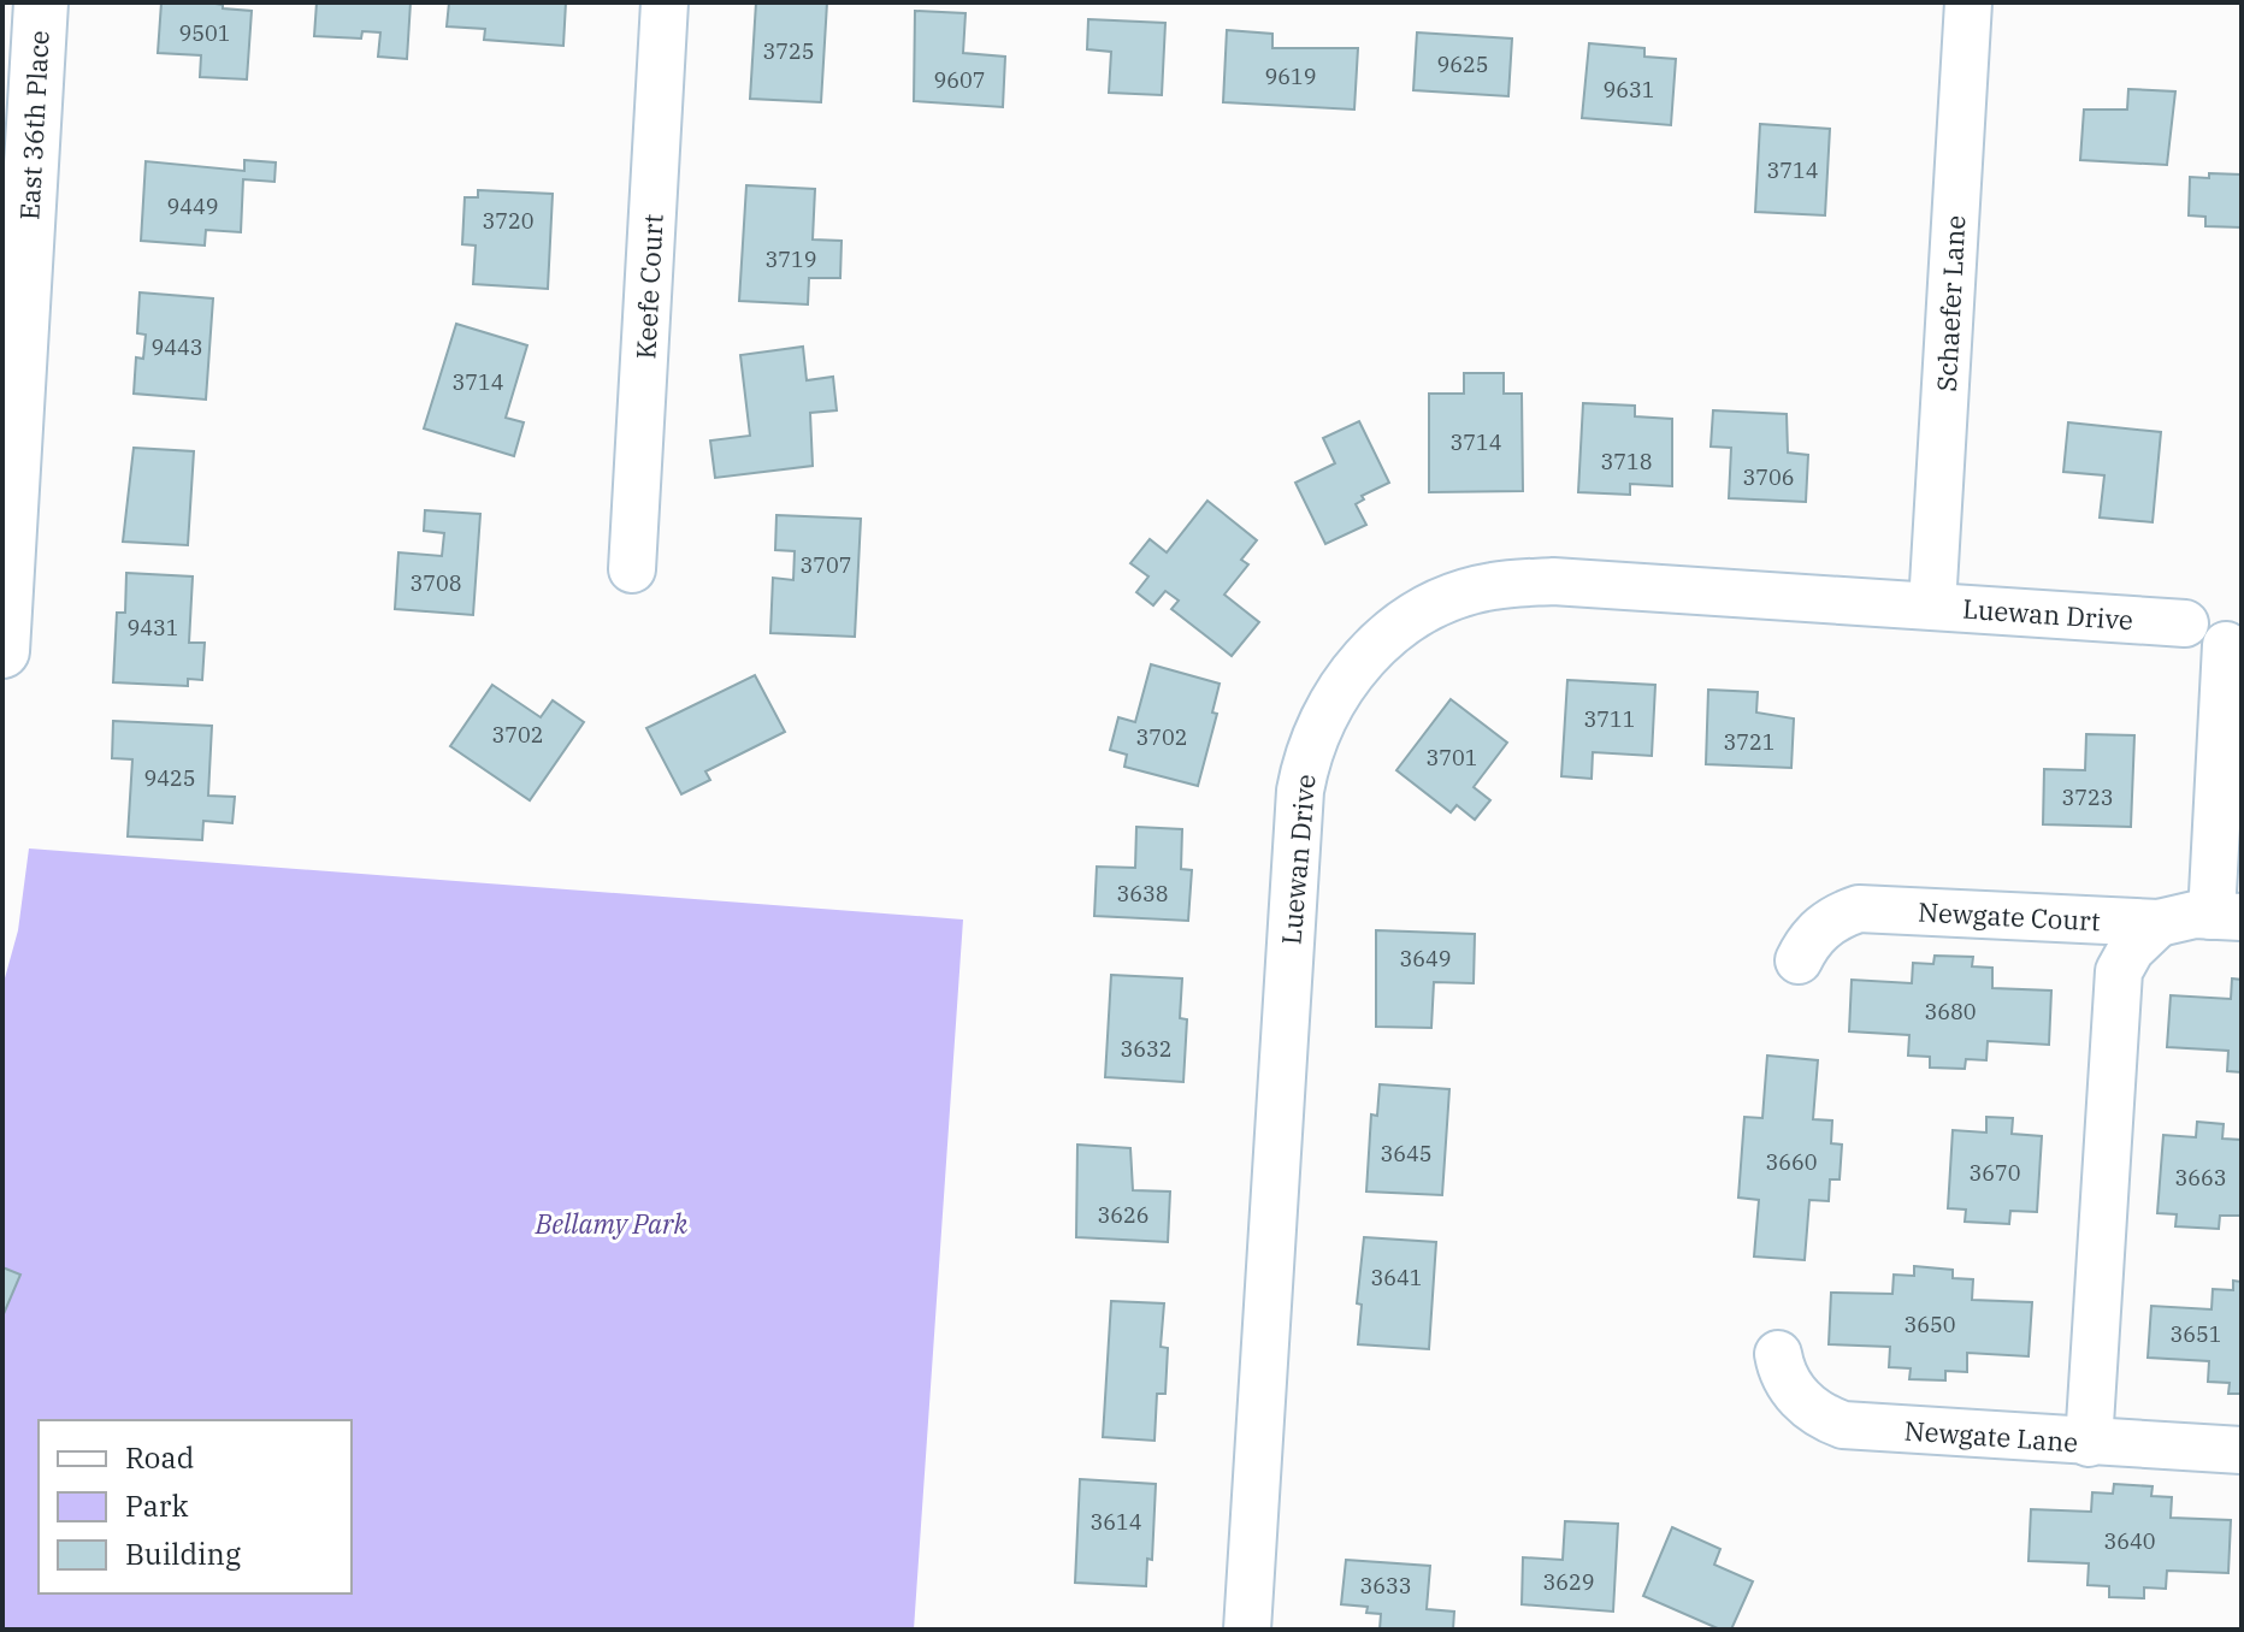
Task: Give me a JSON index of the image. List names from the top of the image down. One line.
{"streets":{"street":["East 36th Place","Keefe Court","Schaefer Lane","Luewan Drive","Newgate Court","Newgate Lane"]},"crossings":[["Schaefer Lane","Luewan Drive"]],"parks":["Bellamy Park"],"house_numbers":["9501","3725","9625","9619","9607","9631","3714","9449","3720","3719","9443","3714","3714","3718","3706","3707","3708","9431","3711","3702","3702","3721","3701","9425","3723","3638","3649","3680","3632","3645","3660","3670","3663","3626","3641","3650","3651","3614","3640","3629","3633"],"legend":["Road","Park","Building"]}
